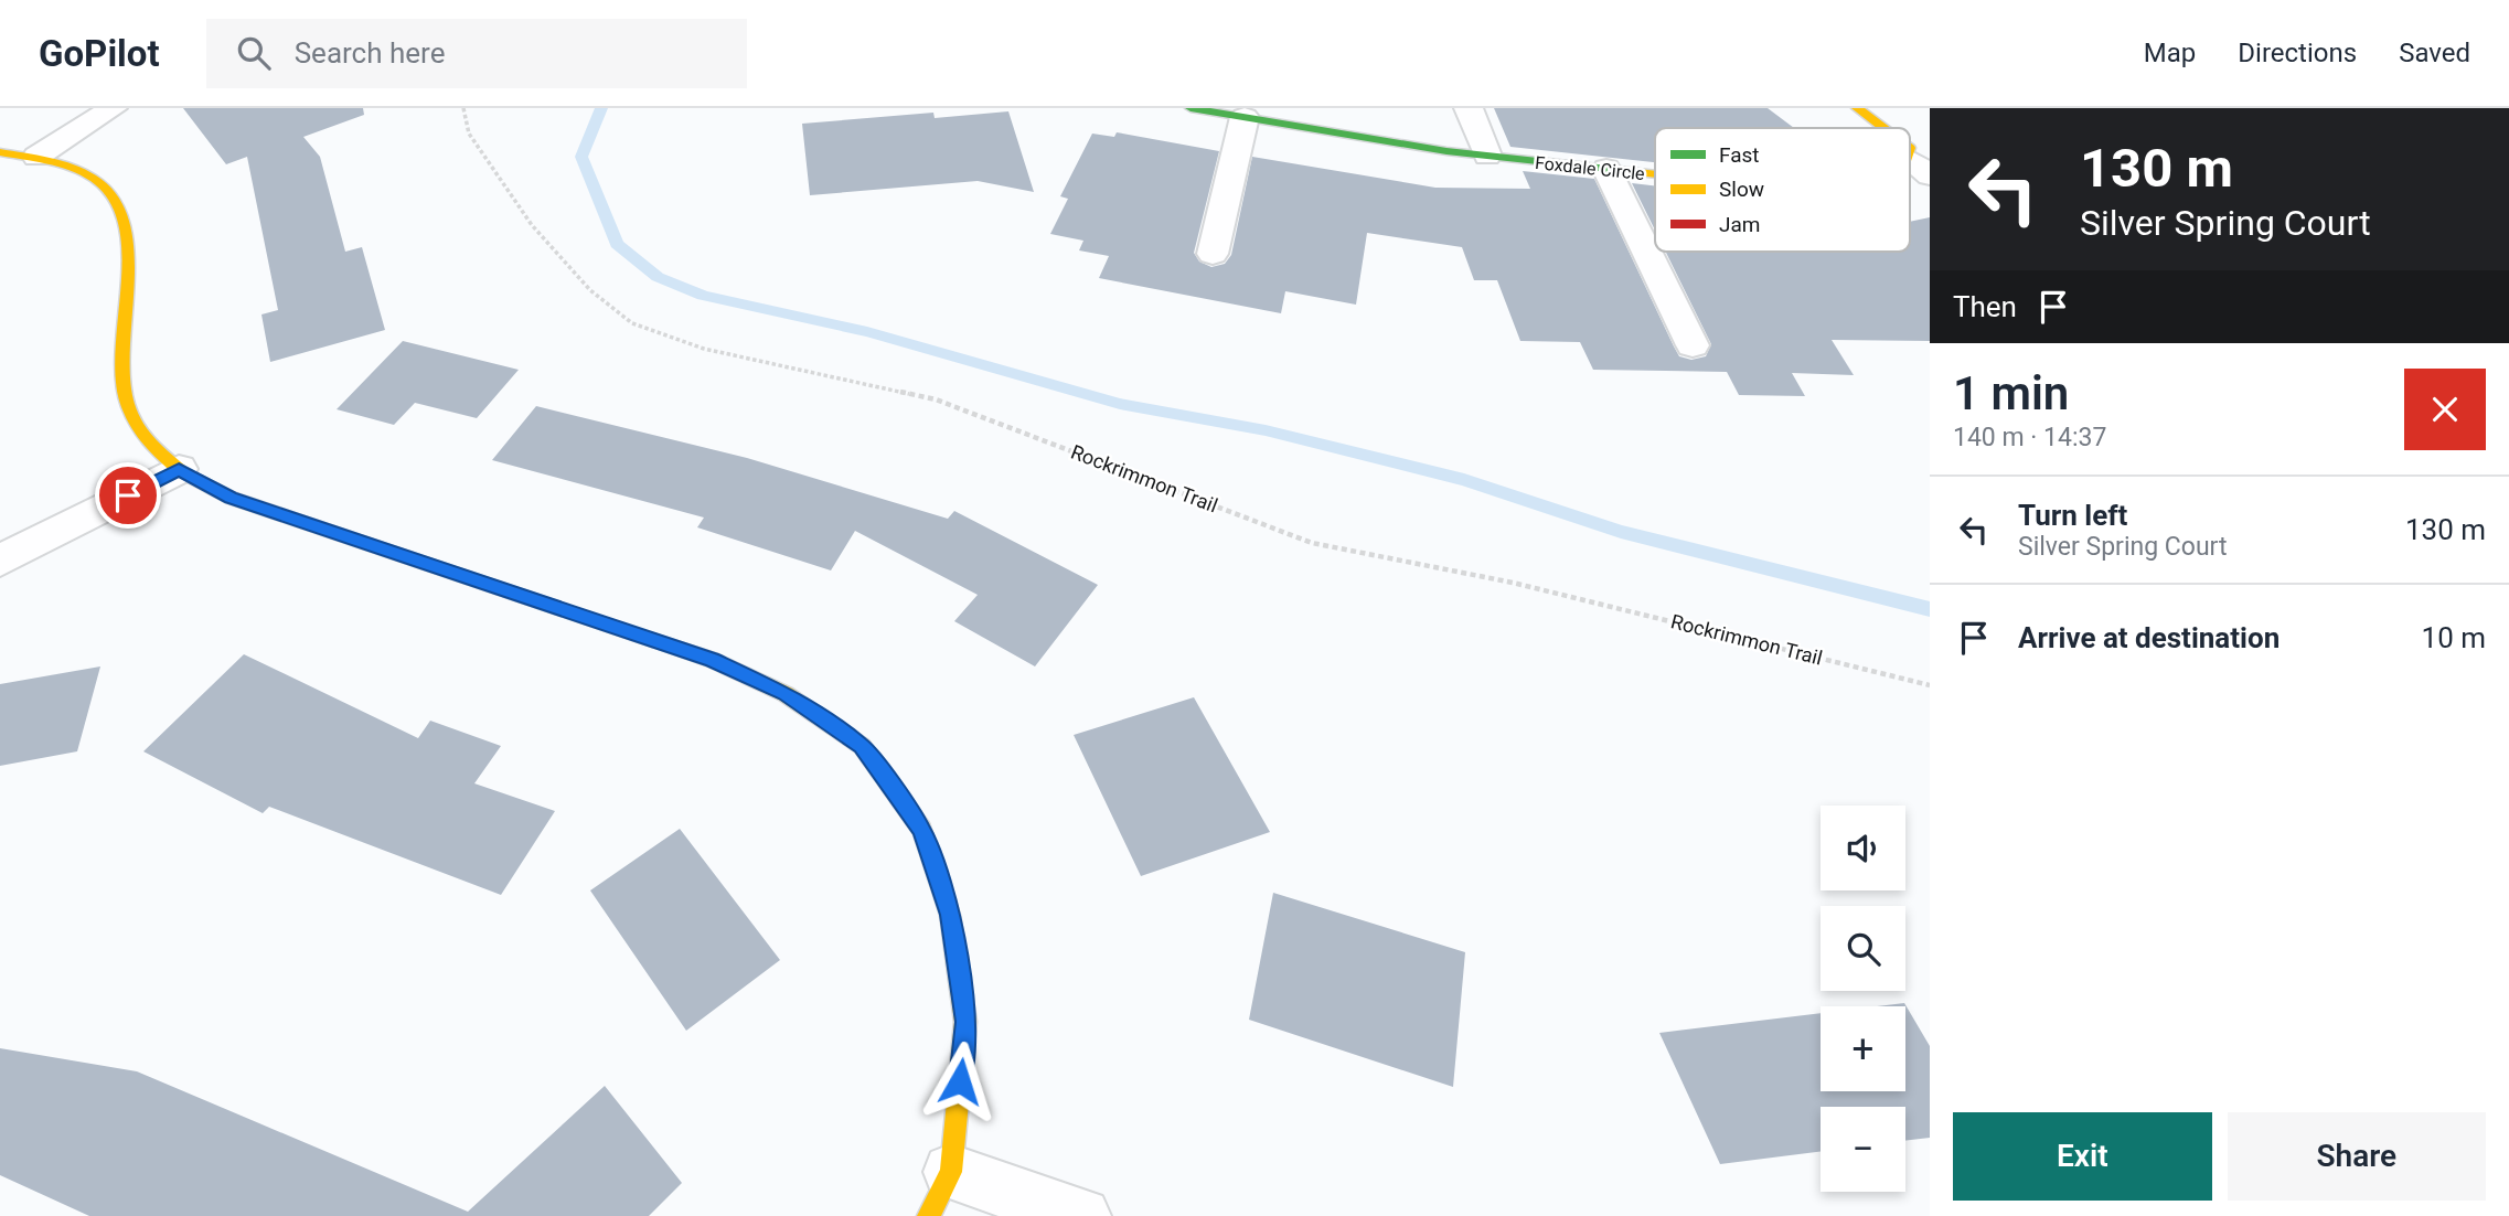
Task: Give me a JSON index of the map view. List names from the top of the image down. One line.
{"streets":{"street":["Foxdale Circle"],"path":["Rockrimmon Trail"]},"legend":["Fast","Slow","Jam"],"page":{"header":"GoPilot","search":"Search here","nav":["Map","Directions","Saved"],"turn":["130 m","Silver Spring Court"],"then":"Then","heading":["1 min","140 m · 14:37"],"list":[{"name":"Turn left","note":"Silver Spring Court","value":"130 m"},{"name":"Arrive at destination","value":"10 m"}],"map_buttons":["+","−"],"buttons":["Exit","Share"]}}
